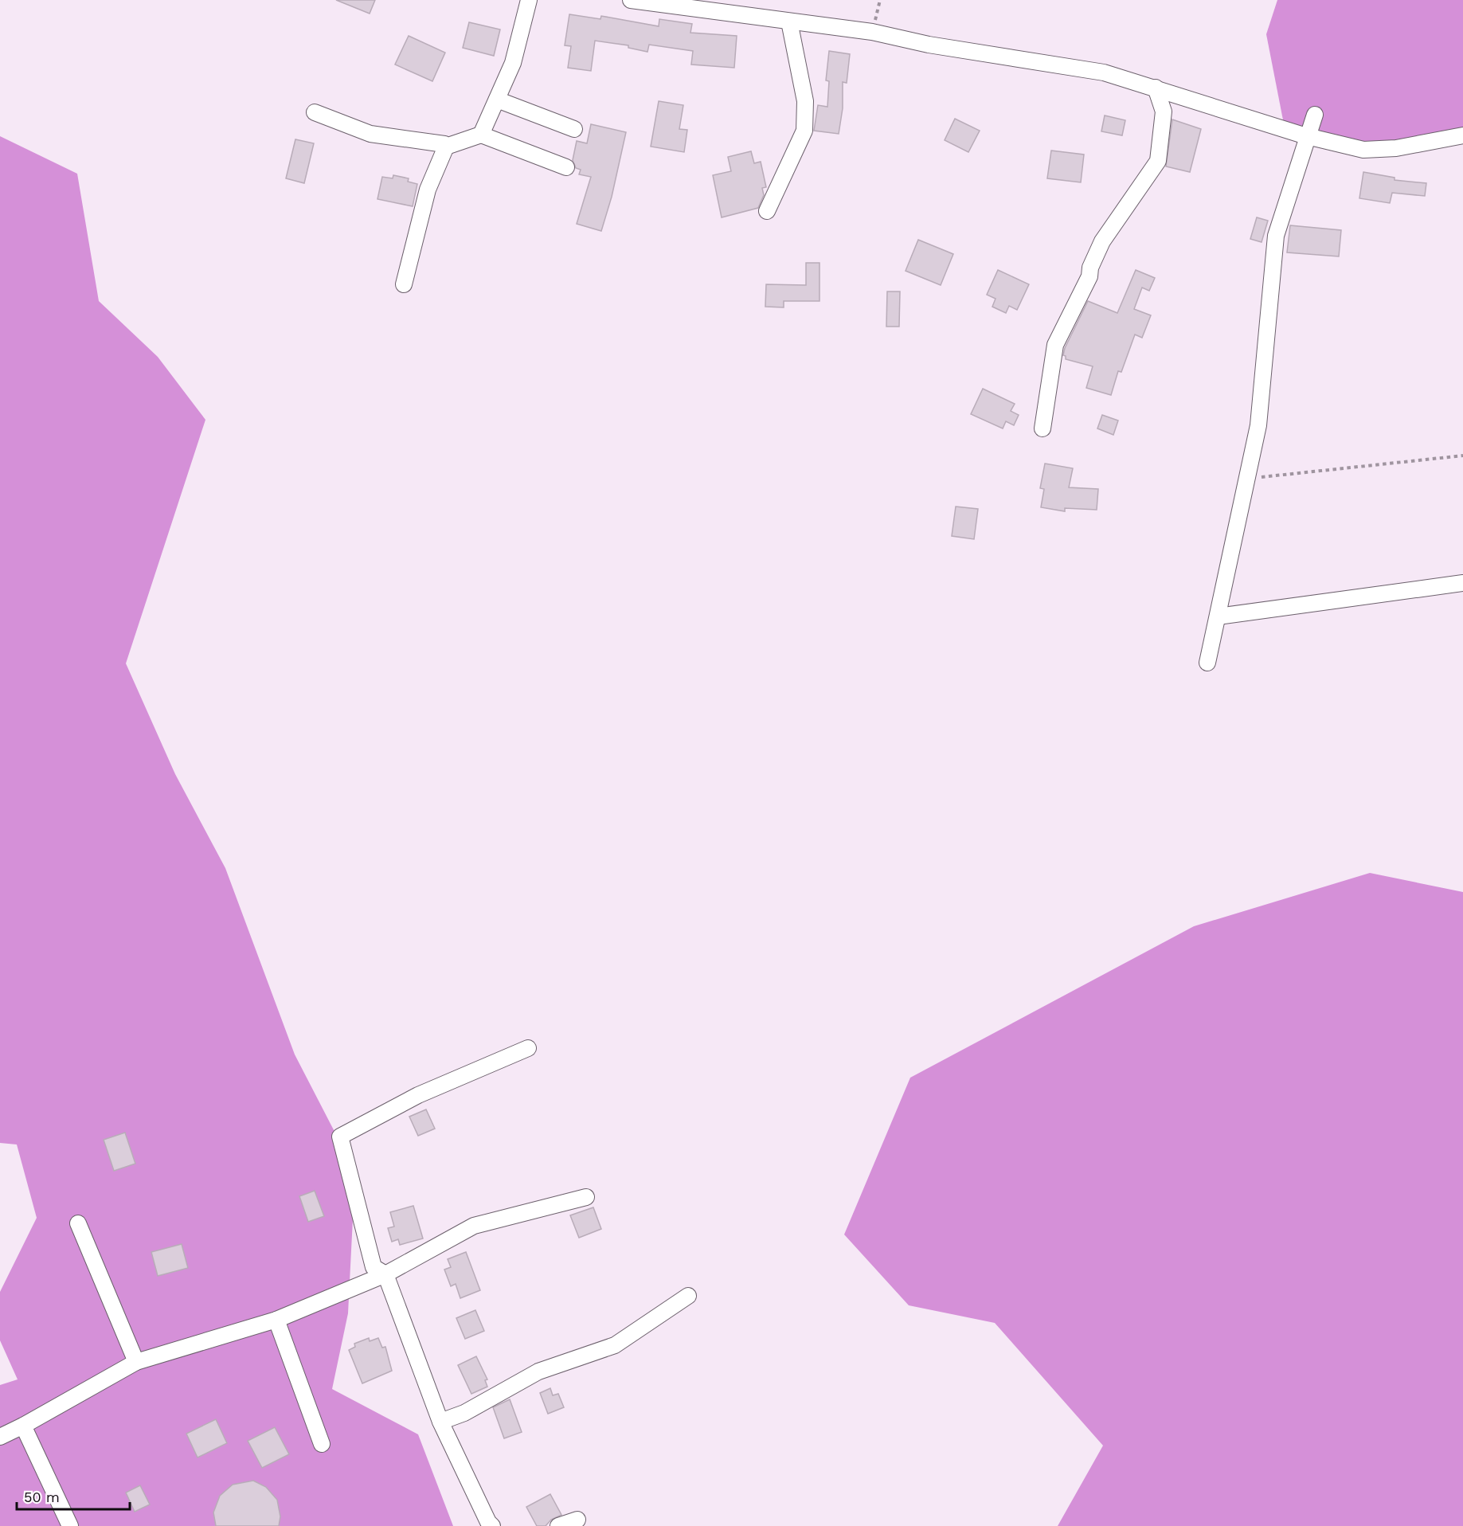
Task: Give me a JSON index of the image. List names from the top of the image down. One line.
{"scale_bar":"50 m"}
